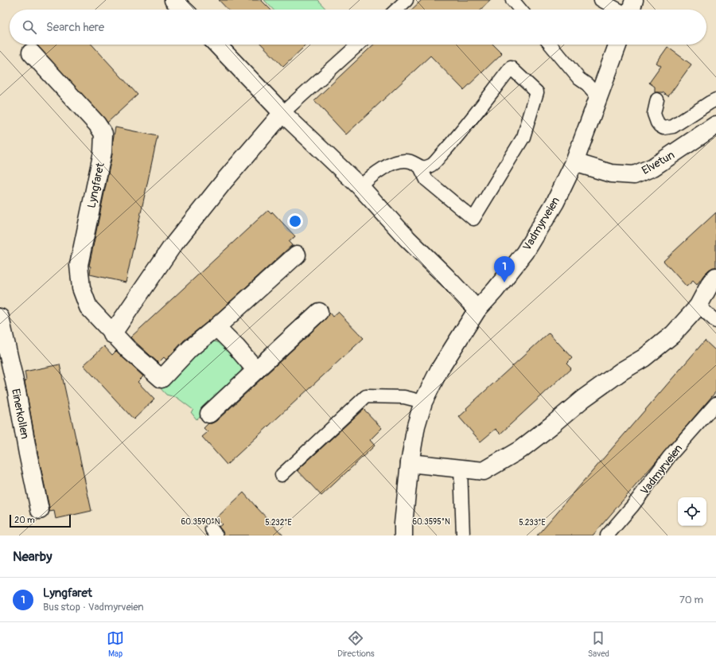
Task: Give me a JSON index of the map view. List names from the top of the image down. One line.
{"streets":{"street":["Elvetun","Lyngfaret","Vadmyrveien","Einerkollen"]},"crossings":[["Elvetun","Vadmyrveien"]],"scale_bar":"20 m","page":{"search":"Search here","pins":"1","scale":"20 m","heading":"Nearby","list":[{"mark":"1","name":"Lyngfaret","note":"Bus stop · Vadmyrveien","value":"70 m"}],"nav":["Map","Directions","Saved"]},"coordinates":["60.3590°N","60.3595°N","5.232°E","5.233°E"]}
